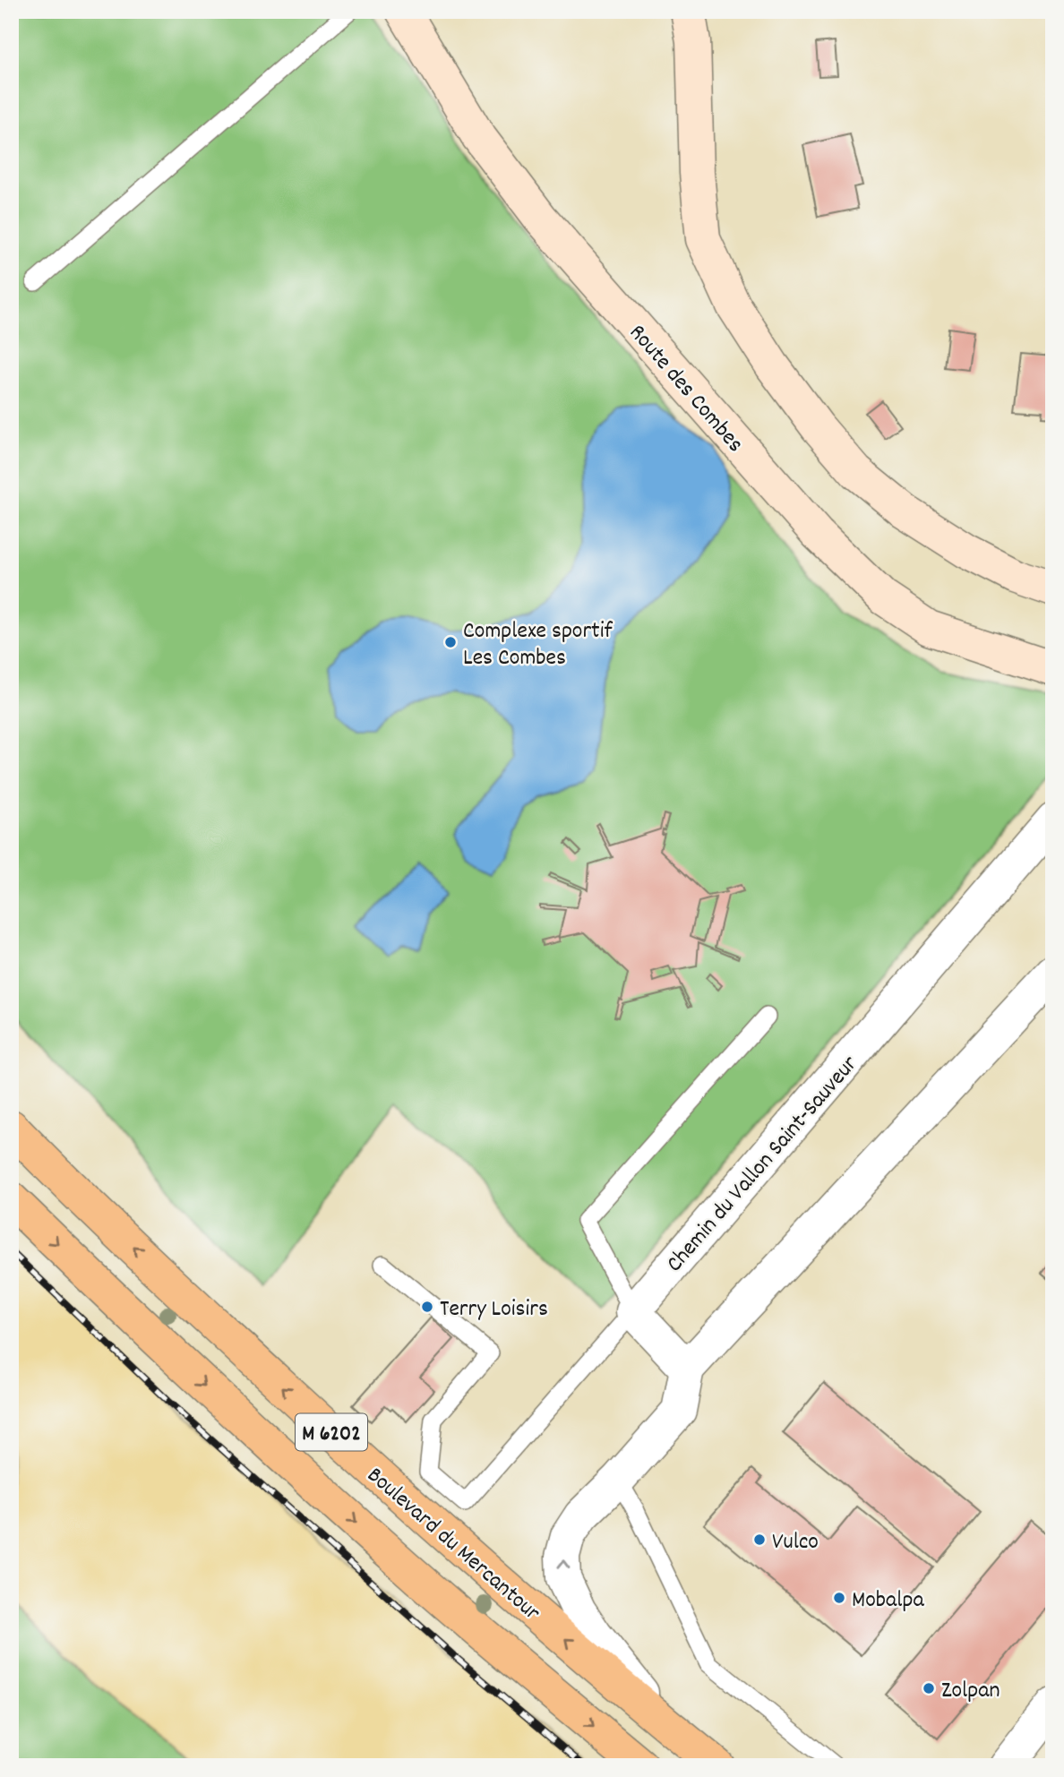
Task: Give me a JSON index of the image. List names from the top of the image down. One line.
{"streets":{"main road":["Route des Combes","M 6202","Boulevard du Mercantour"],"street":["Chemin du Vallon Saint-Sauveur"]},"places":["Complexe sportif Les Combes","Terry Loisirs","Vulco","Mobalpa","Zolpan"]}
